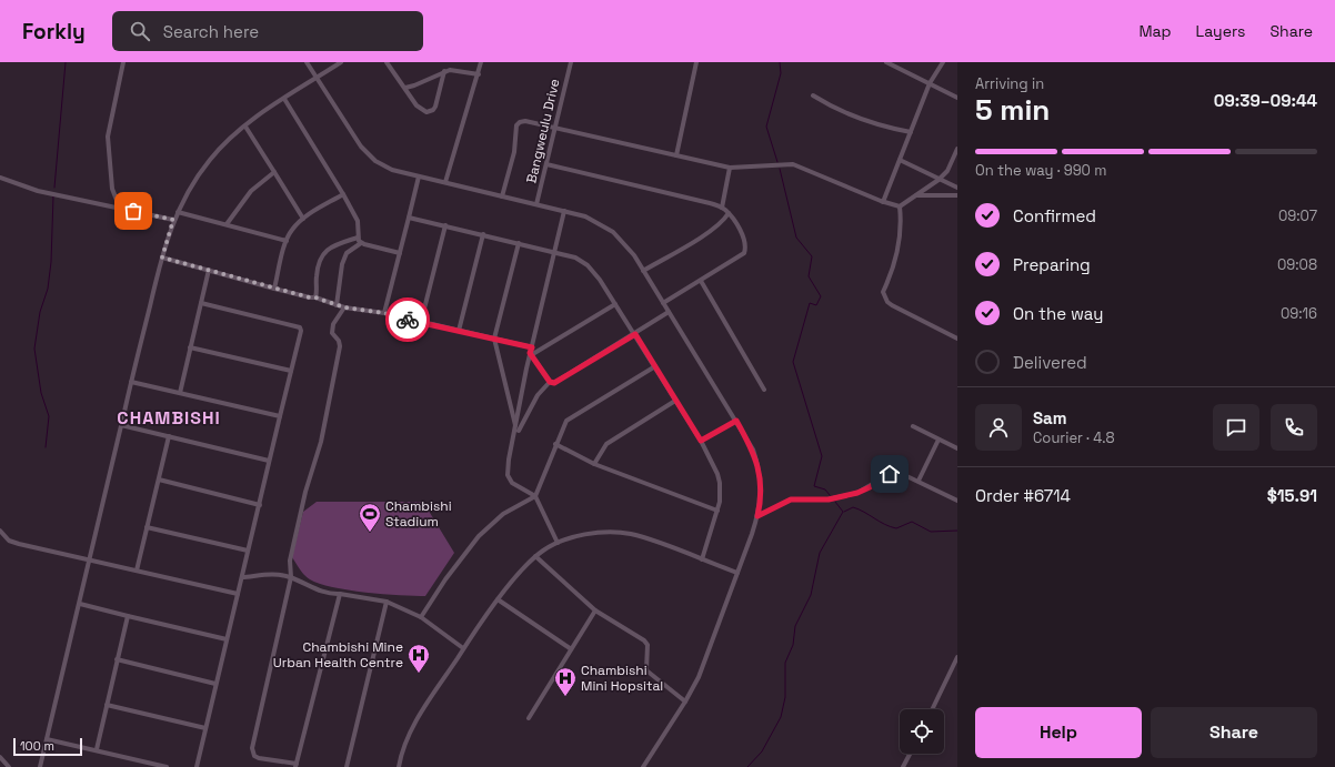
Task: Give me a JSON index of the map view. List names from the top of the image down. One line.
{"streets":{"street":["Bangweulu Drive"]},"districts":["CHAMBISHI"],"places":{"sports":["Chambishi Stadium"],"hospital":["Chambishi Mine Urban Health Centre","Chambishi Mini Hopsital"]},"scale_bar":"100 m","page":{"header":"Forkly","search":"Search here","nav":["Map","Layers","Share"],"heading":["5 min","Arriving in","09:39–09:44"],"panel":["Sam","Courier · 4.8","Order #6714","$15.91"],"bar":"On the way · 990 m","list":[["Confirmed","09:07"],["Preparing","09:08"],["On the way","09:16"],"Delivered"],"buttons":["Help","Share"],"scale":"100 m"}}
